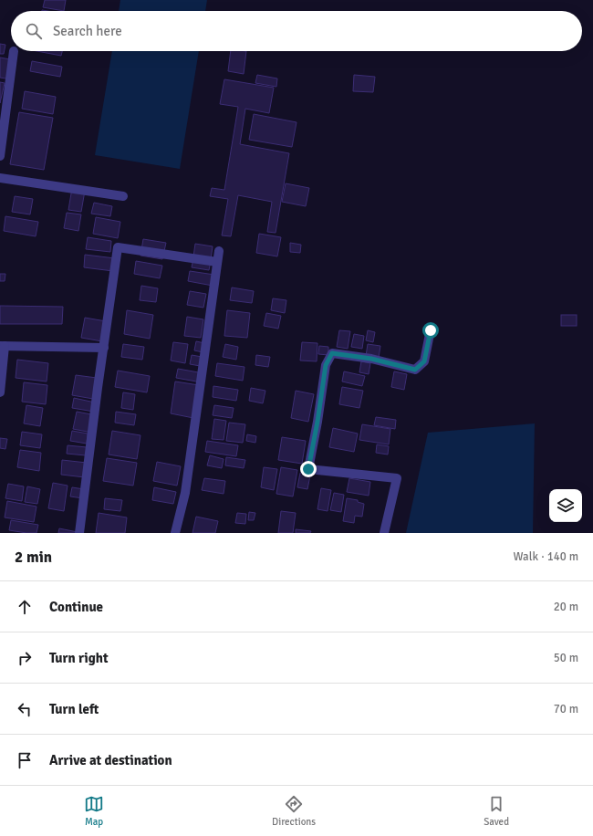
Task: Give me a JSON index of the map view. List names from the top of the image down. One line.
{"page":{"search":"Search here","heading":["2 min","Walk · 140 m"],"list":[["Continue","20 m"],["Turn right","50 m"],["Turn left","70 m"],"Arrive at destination"],"nav":["Map","Directions","Saved"]}}
